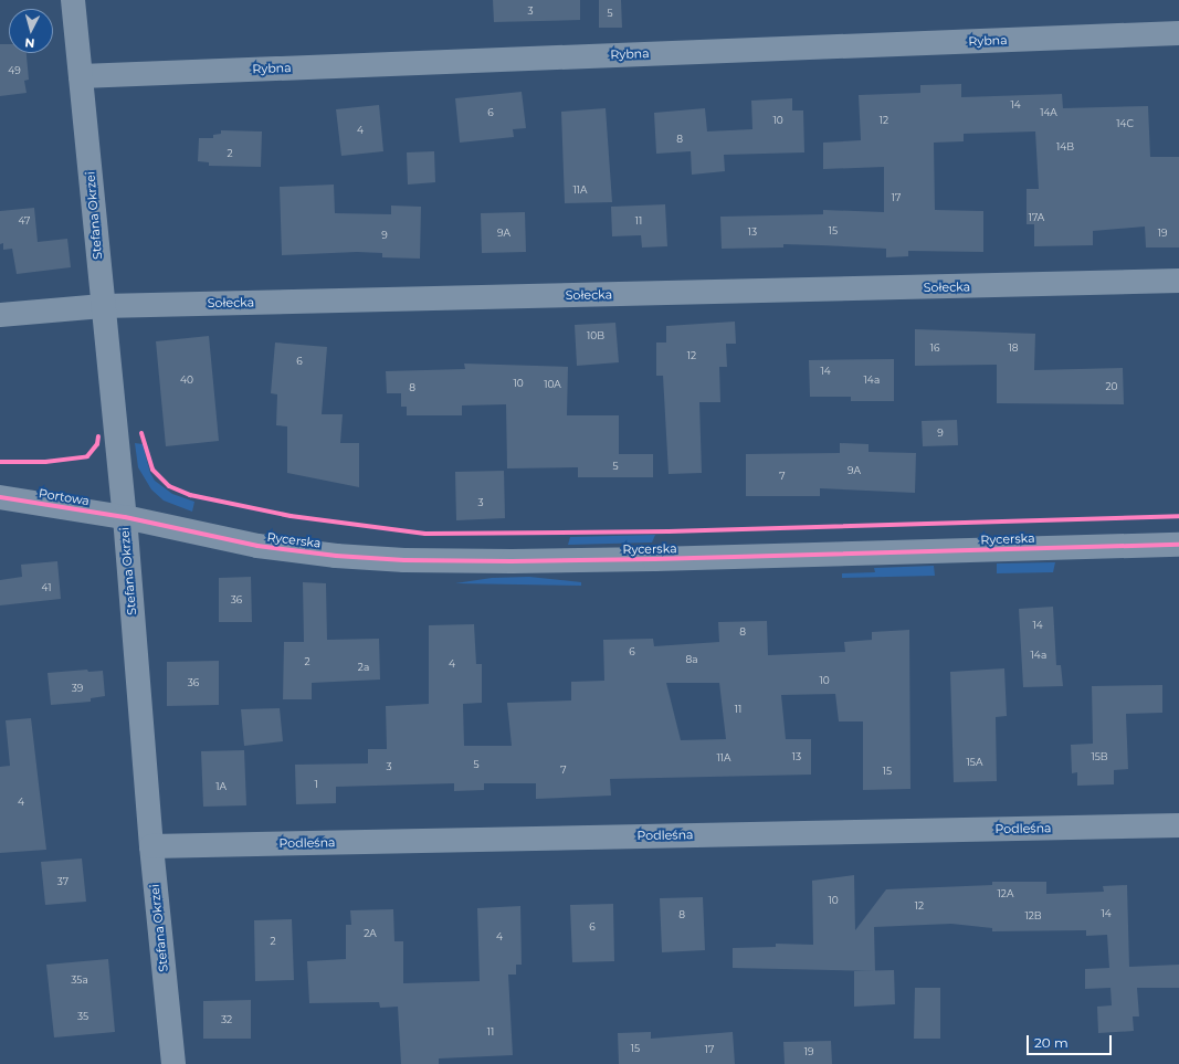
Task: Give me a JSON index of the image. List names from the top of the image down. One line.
{"streets":{"street":["Rybna","Stefana Okrzei","Sołecka","Portowa","Rycerska","Podleśna"]},"crossings":[["Rybna","Stefana Okrzei"],["Stefana Okrzei","Sołecka"],["Stefana Okrzei","Portowa"],["Stefana Okrzei","Rycerska"],["Stefana Okrzei","Podleśna"],["Portowa","Rycerska"]],"house_numbers":["3","5","49","14","6","14A","10","12","14C","4","8","14B","2","11A","17","17A","47","11","15","13","9A","19","9","10B","16","18","12","6","14","40","14a","10","10A","20","8","9","5","9A","7","3","41","36","14","8","6","14a","8a","2","4","2a","10","36","39","11","13","15B","11A","15A","5","3","7","15","1","1A","4","37","12A","10","12","14","8","12B","6","2A","4","2","35a","35","32","11","15","17","19"],"scale_bar":"20 m","north":"bottom"}
